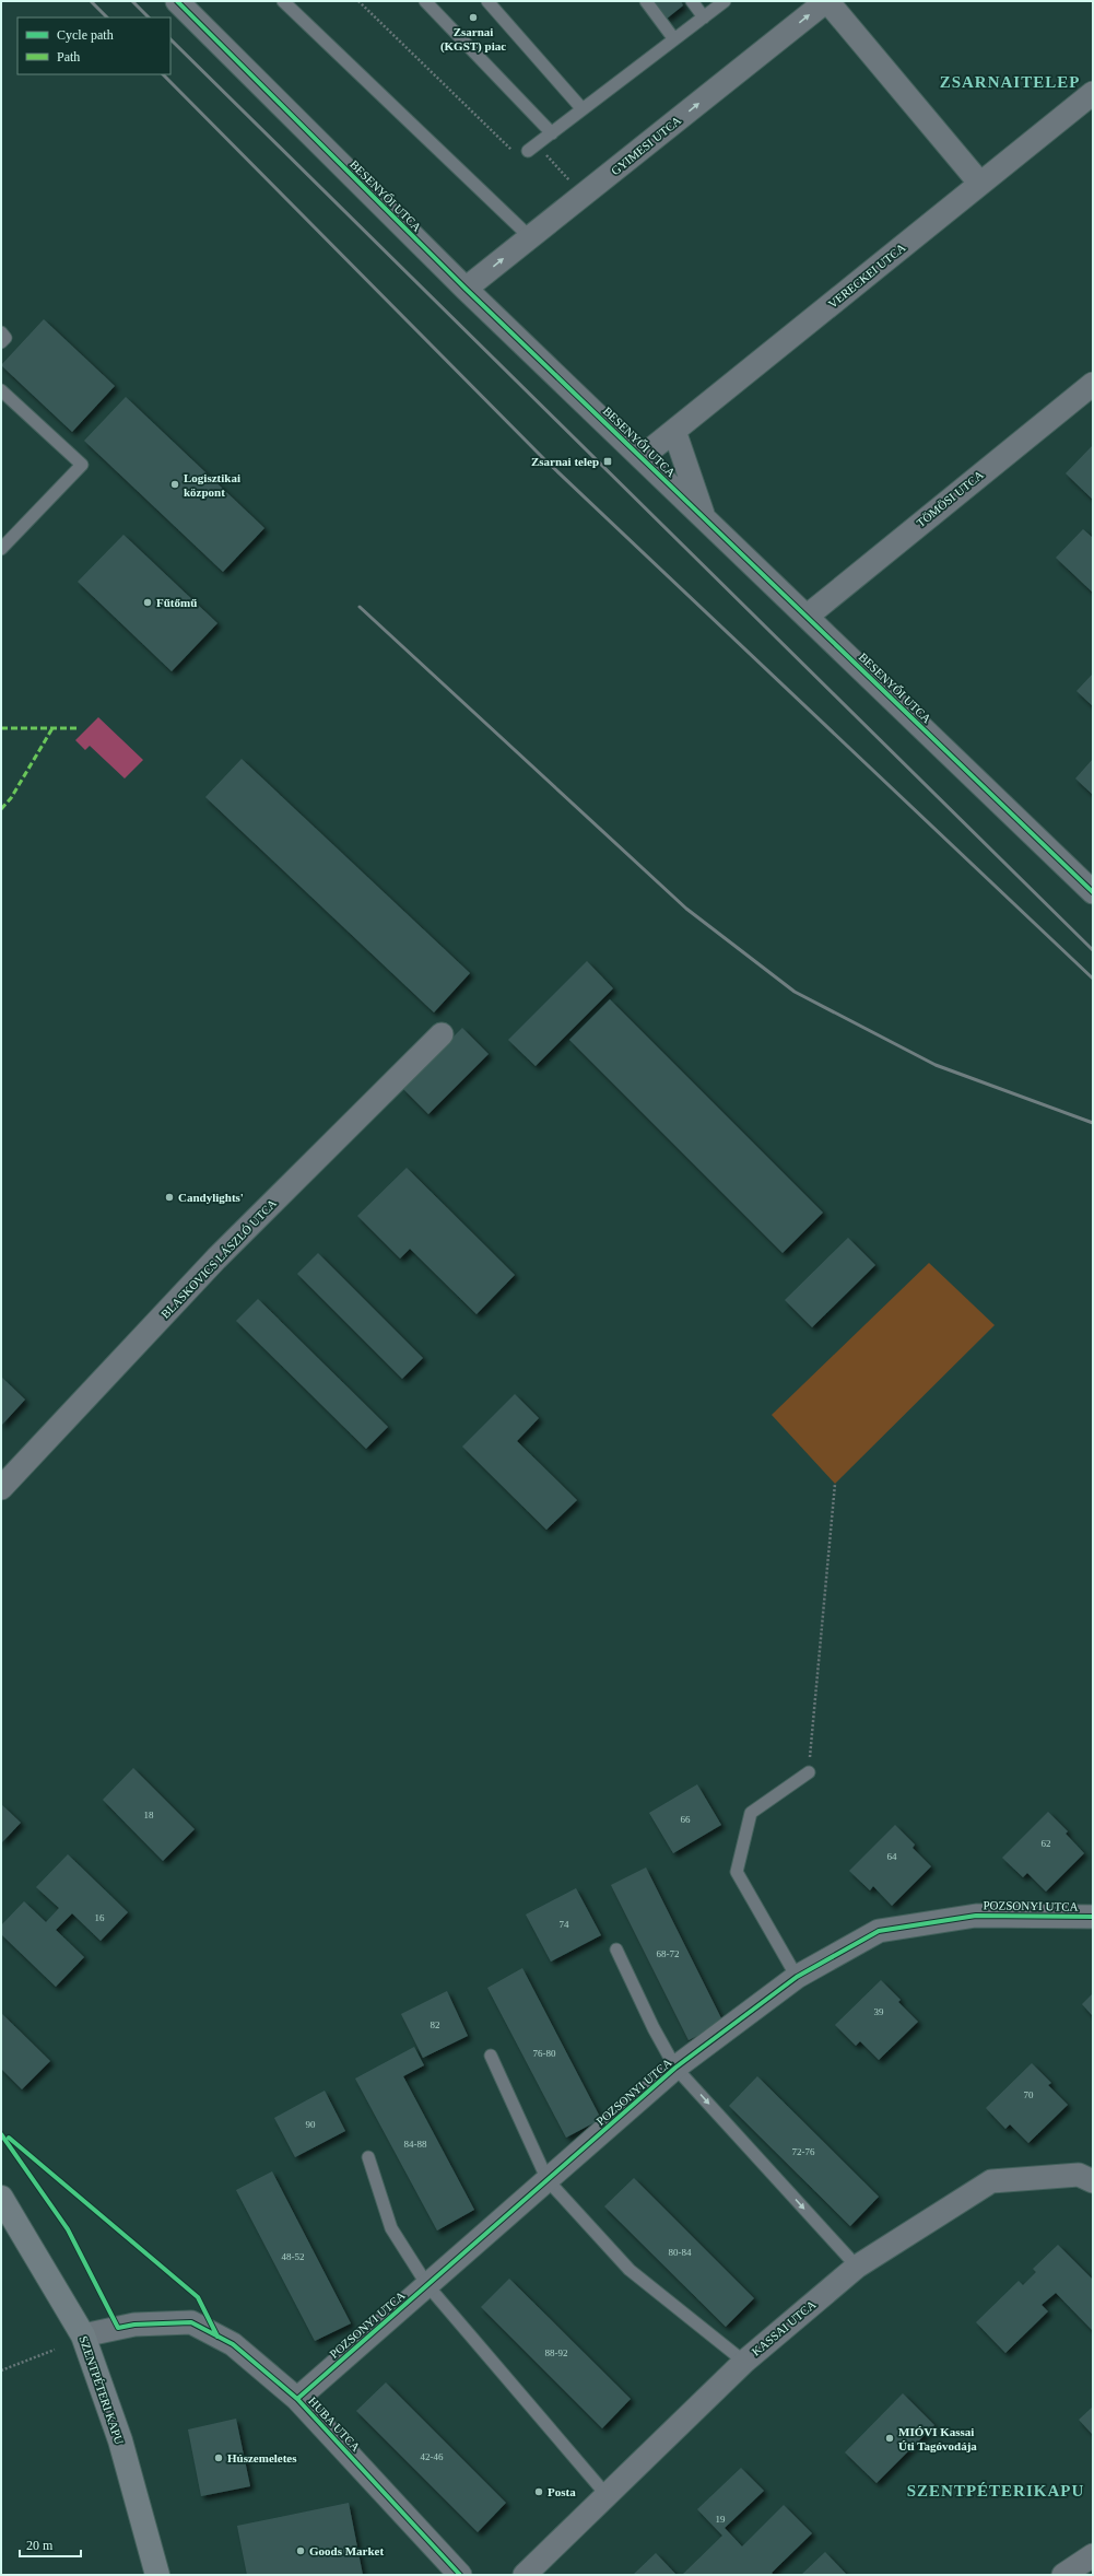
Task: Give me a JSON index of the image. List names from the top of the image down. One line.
{"streets":{"main road":["SZENTPÉTERI KAPU"],"street":["GYIMESI UTCA","BESENYŐI UTCA","VERECKEI UTCA","TÖMÖSI UTCA","BLASKOVICS LÁSZLÓ UTCA","POZSONYI UTCA","KASSAI UTCA","HUBA UTCA"]},"crossings":[["GYIMESI UTCA","BESENYŐI UTCA"],["BESENYŐI UTCA","VERECKEI UTCA"],["BESENYŐI UTCA","TÖMÖSI UTCA"],["POZSONYI UTCA","HUBA UTCA"],["SZENTPÉTERI KAPU","HUBA UTCA"]],"one_way":["GYIMESI UTCA"],"districts":["ZSARNAITELEP","SZENTPÉTERIKAPU"],"places":{"other":["Zsarnai (KGST) piac","Logisztikai központ","Fűtőmű","Candylights'","MIÓVI Kassai Úti Tagóvodája","Húszemeletes","Posta","Goods Market"],"transit":["Zsarnai telep"]},"house_numbers":["18","66","62","64","16","74","68-72","39","82","76-80","70","90","84-88","72-76","80-84","48-52","88-92","42-46","19"],"legend":["Cycle path","Path"],"scale_bar":"20 m"}
